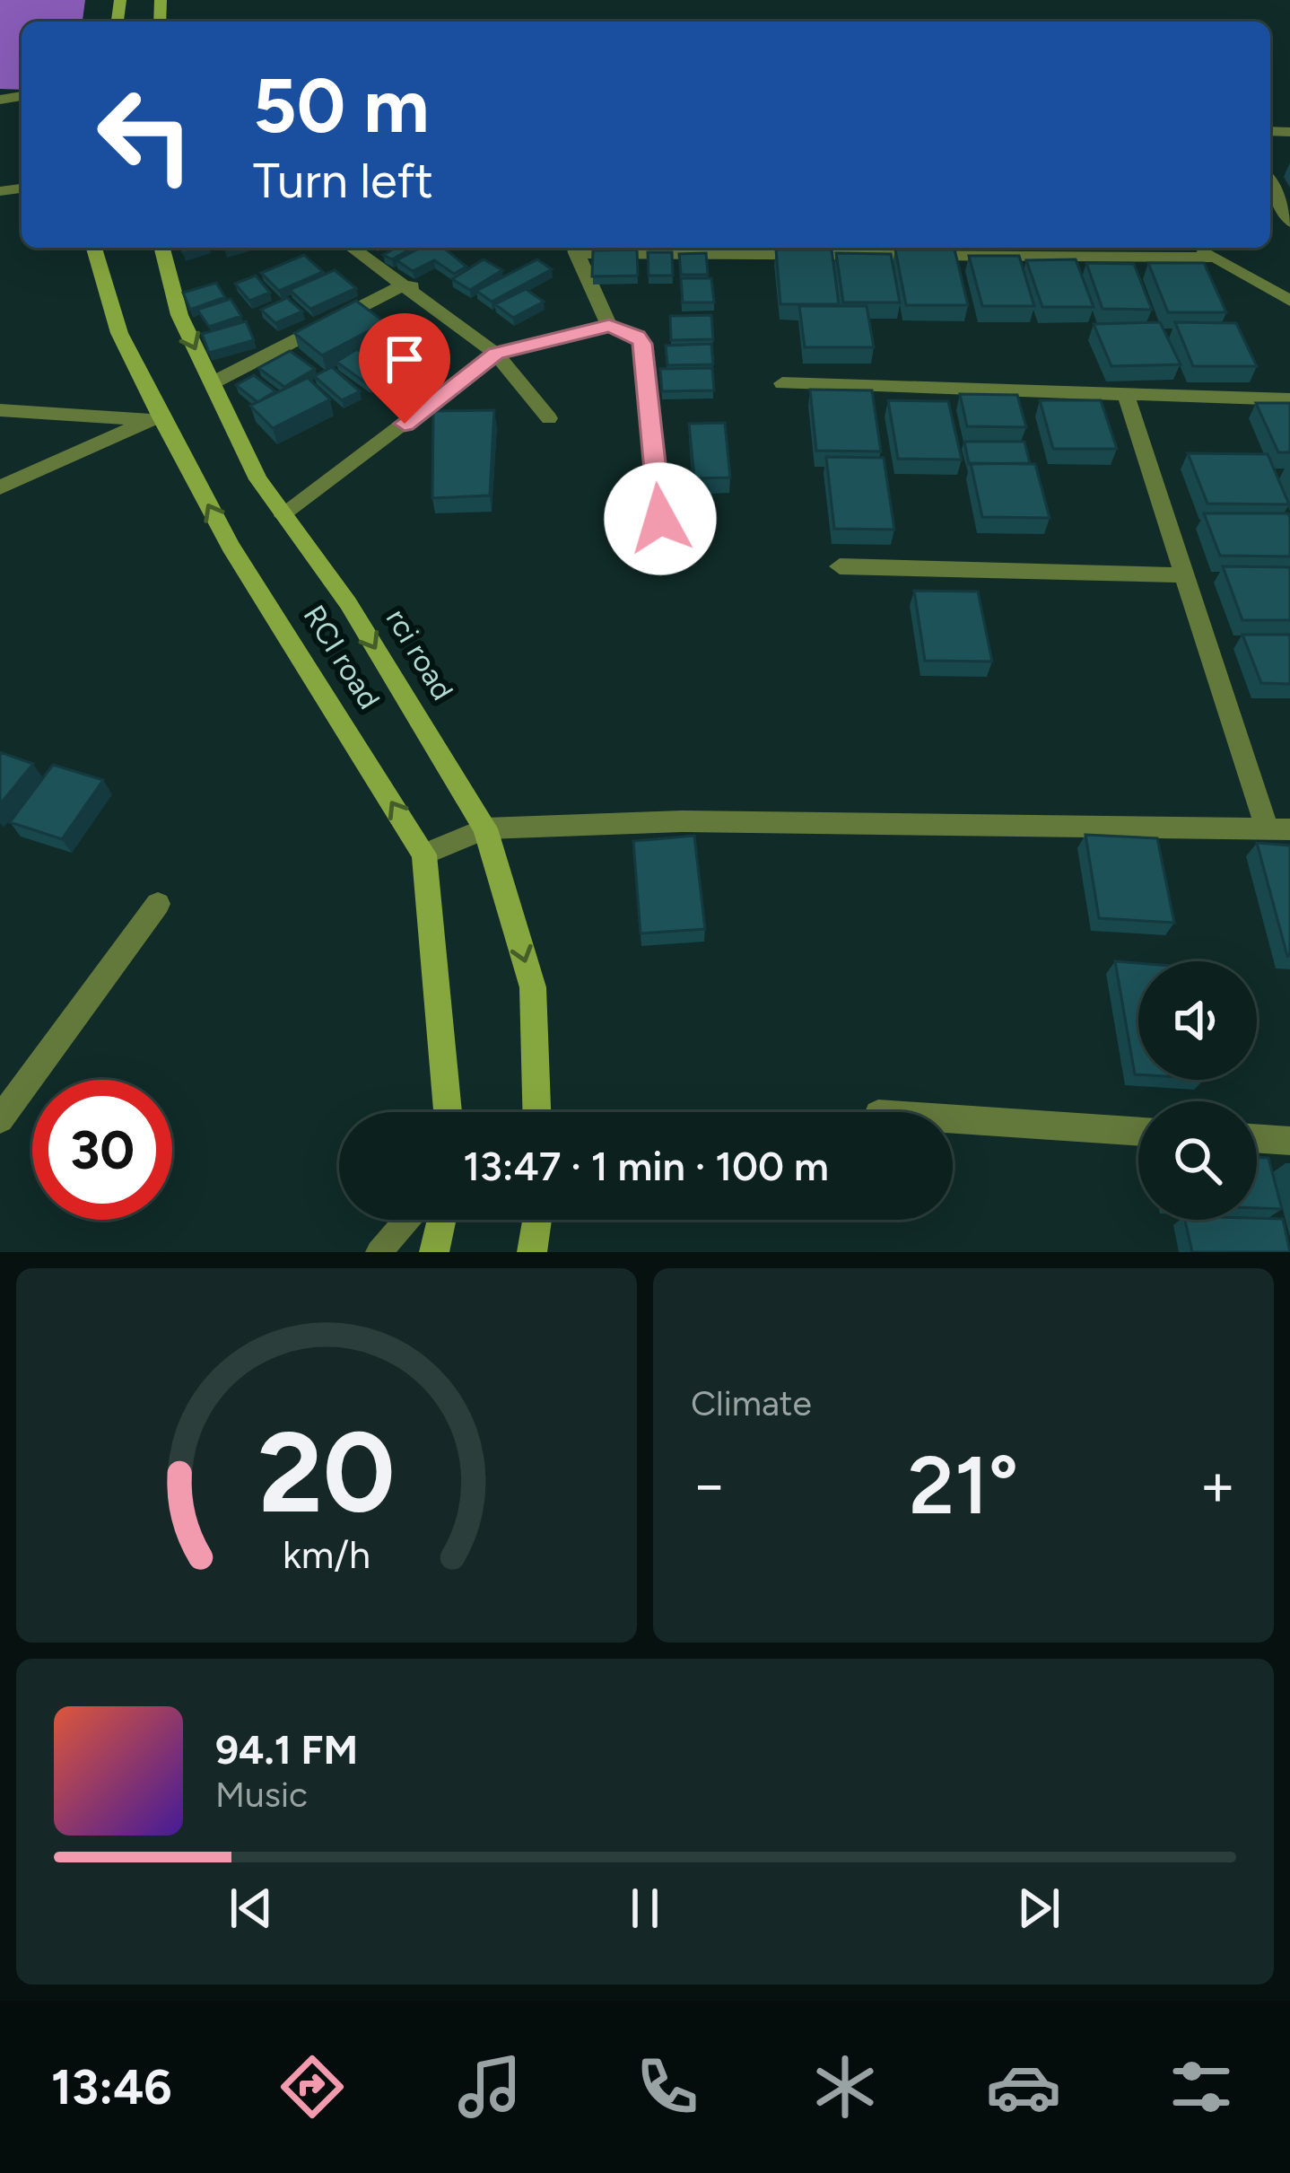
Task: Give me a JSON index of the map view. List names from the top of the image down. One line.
{"streets":{"main road":["rci road","RCI road"]},"one_way":["rci road","RCI road"],"page":{"turn":["50 m","Turn left"],"limit":"30","trip":"13:47 · 1 min · 100 m","tile":"Climate","heat":["−","21°","+"],"song":["94.1 FM","Music"],"tabs":"13:46","gauge":["20","km/h"]}}
